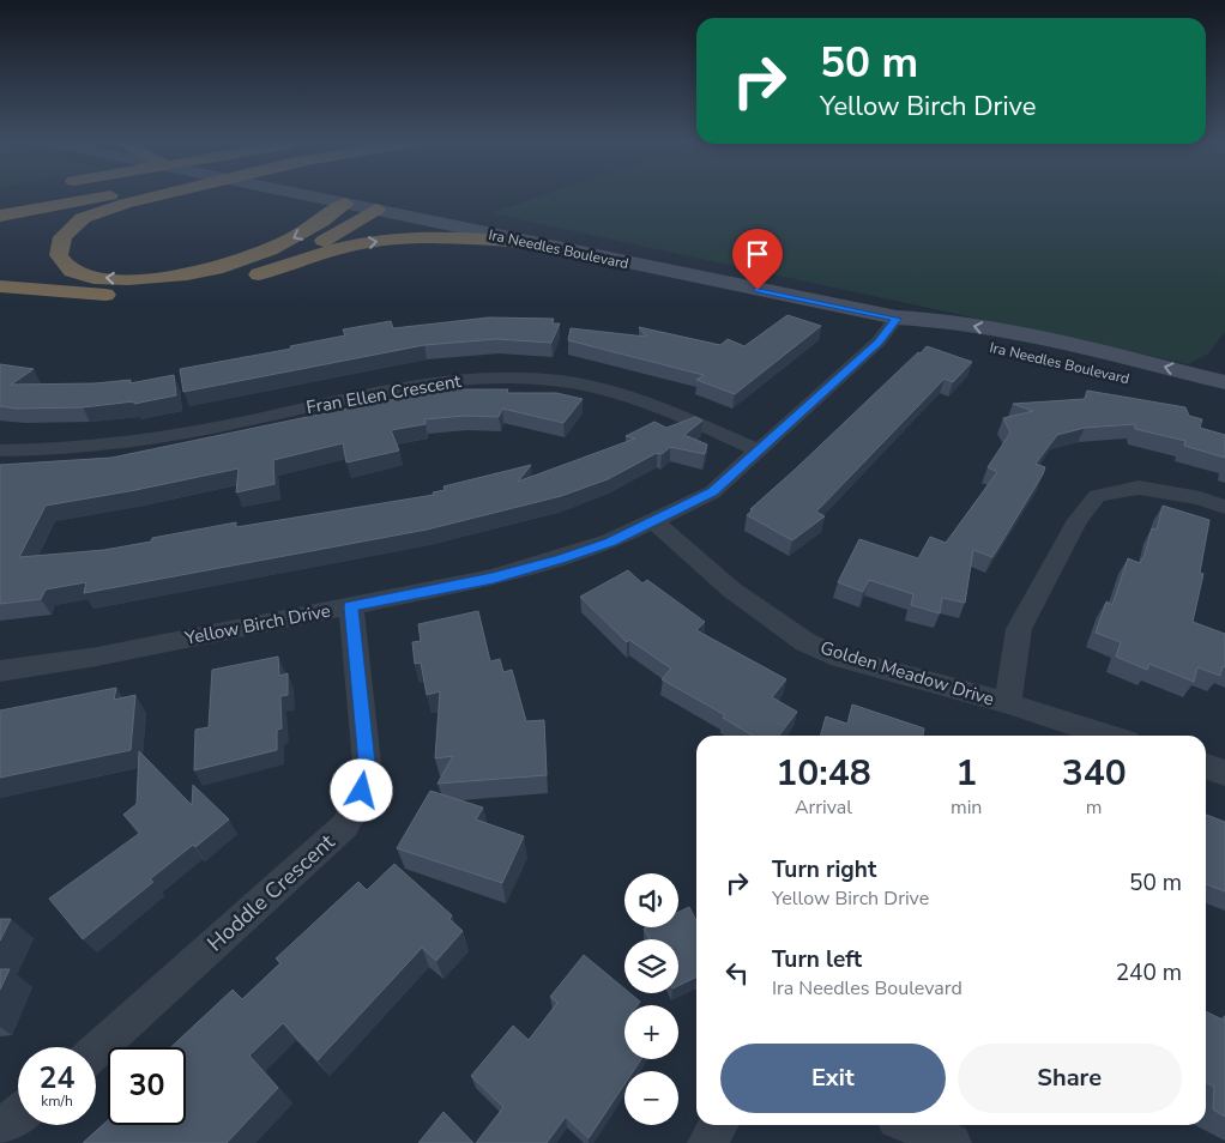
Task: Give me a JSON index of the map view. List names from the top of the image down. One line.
{"streets":{"main road":["Ira Needles Boulevard"],"street":["Fran Ellen Crescent","Yellow Birch Drive","Golden Meadow Drive","Hoddle Crescent"]},"crossings":[["Ira Needles Boulevard","Yellow Birch Drive"],["Fran Ellen Crescent","Yellow Birch Drive"],["Yellow Birch Drive","Golden Meadow Drive"],["Yellow Birch Drive","Hoddle Crescent"]],"page":{"turn":["50 m","Yellow Birch Drive"],"eta":["10:48","Arrival","1","min","340","m"],"list":[{"name":"Turn right","note":"Yellow Birch Drive","value":"50 m"},{"name":"Turn left","note":"Ira Needles Boulevard","value":"240 m"}],"map_buttons":["+","−"],"buttons":["Exit","Share"],"speed":"24 km/h","limit":"30"}}
